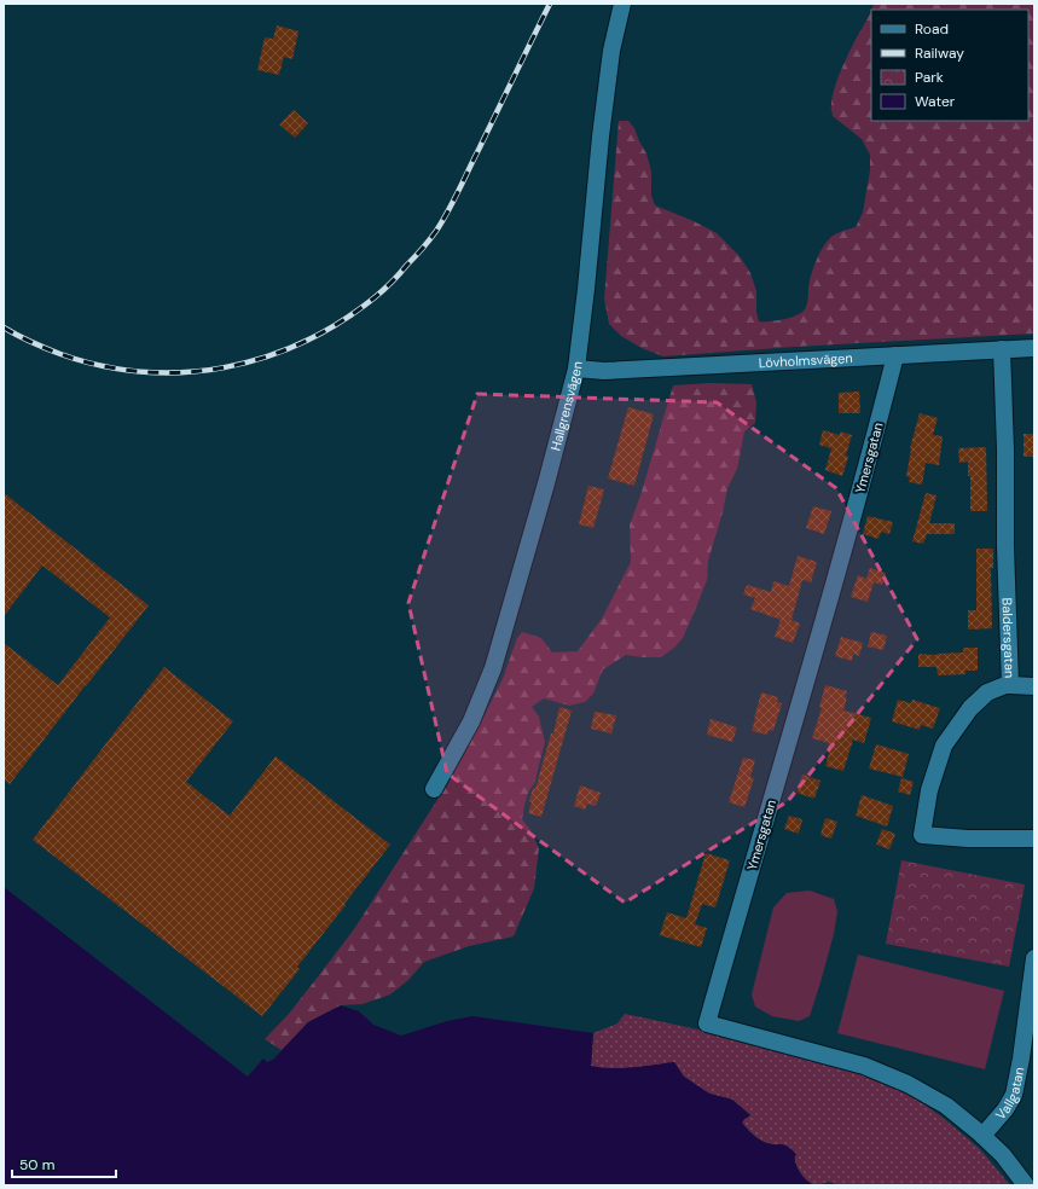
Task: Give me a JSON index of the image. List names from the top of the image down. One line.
{"streets":{"street":["Lövholmsvägen","Hallgrensvägen","Ymersgatan","Baldersgatan","Vallgatan"]},"crossings":[["Lövholmsvägen","Hallgrensvägen"],["Lövholmsvägen","Ymersgatan"],["Lövholmsvägen","Baldersgatan"],["Ymersgatan","Vallgatan"]],"legend":["Road","Railway","Park","Water"],"scale_bar":"50 m"}
